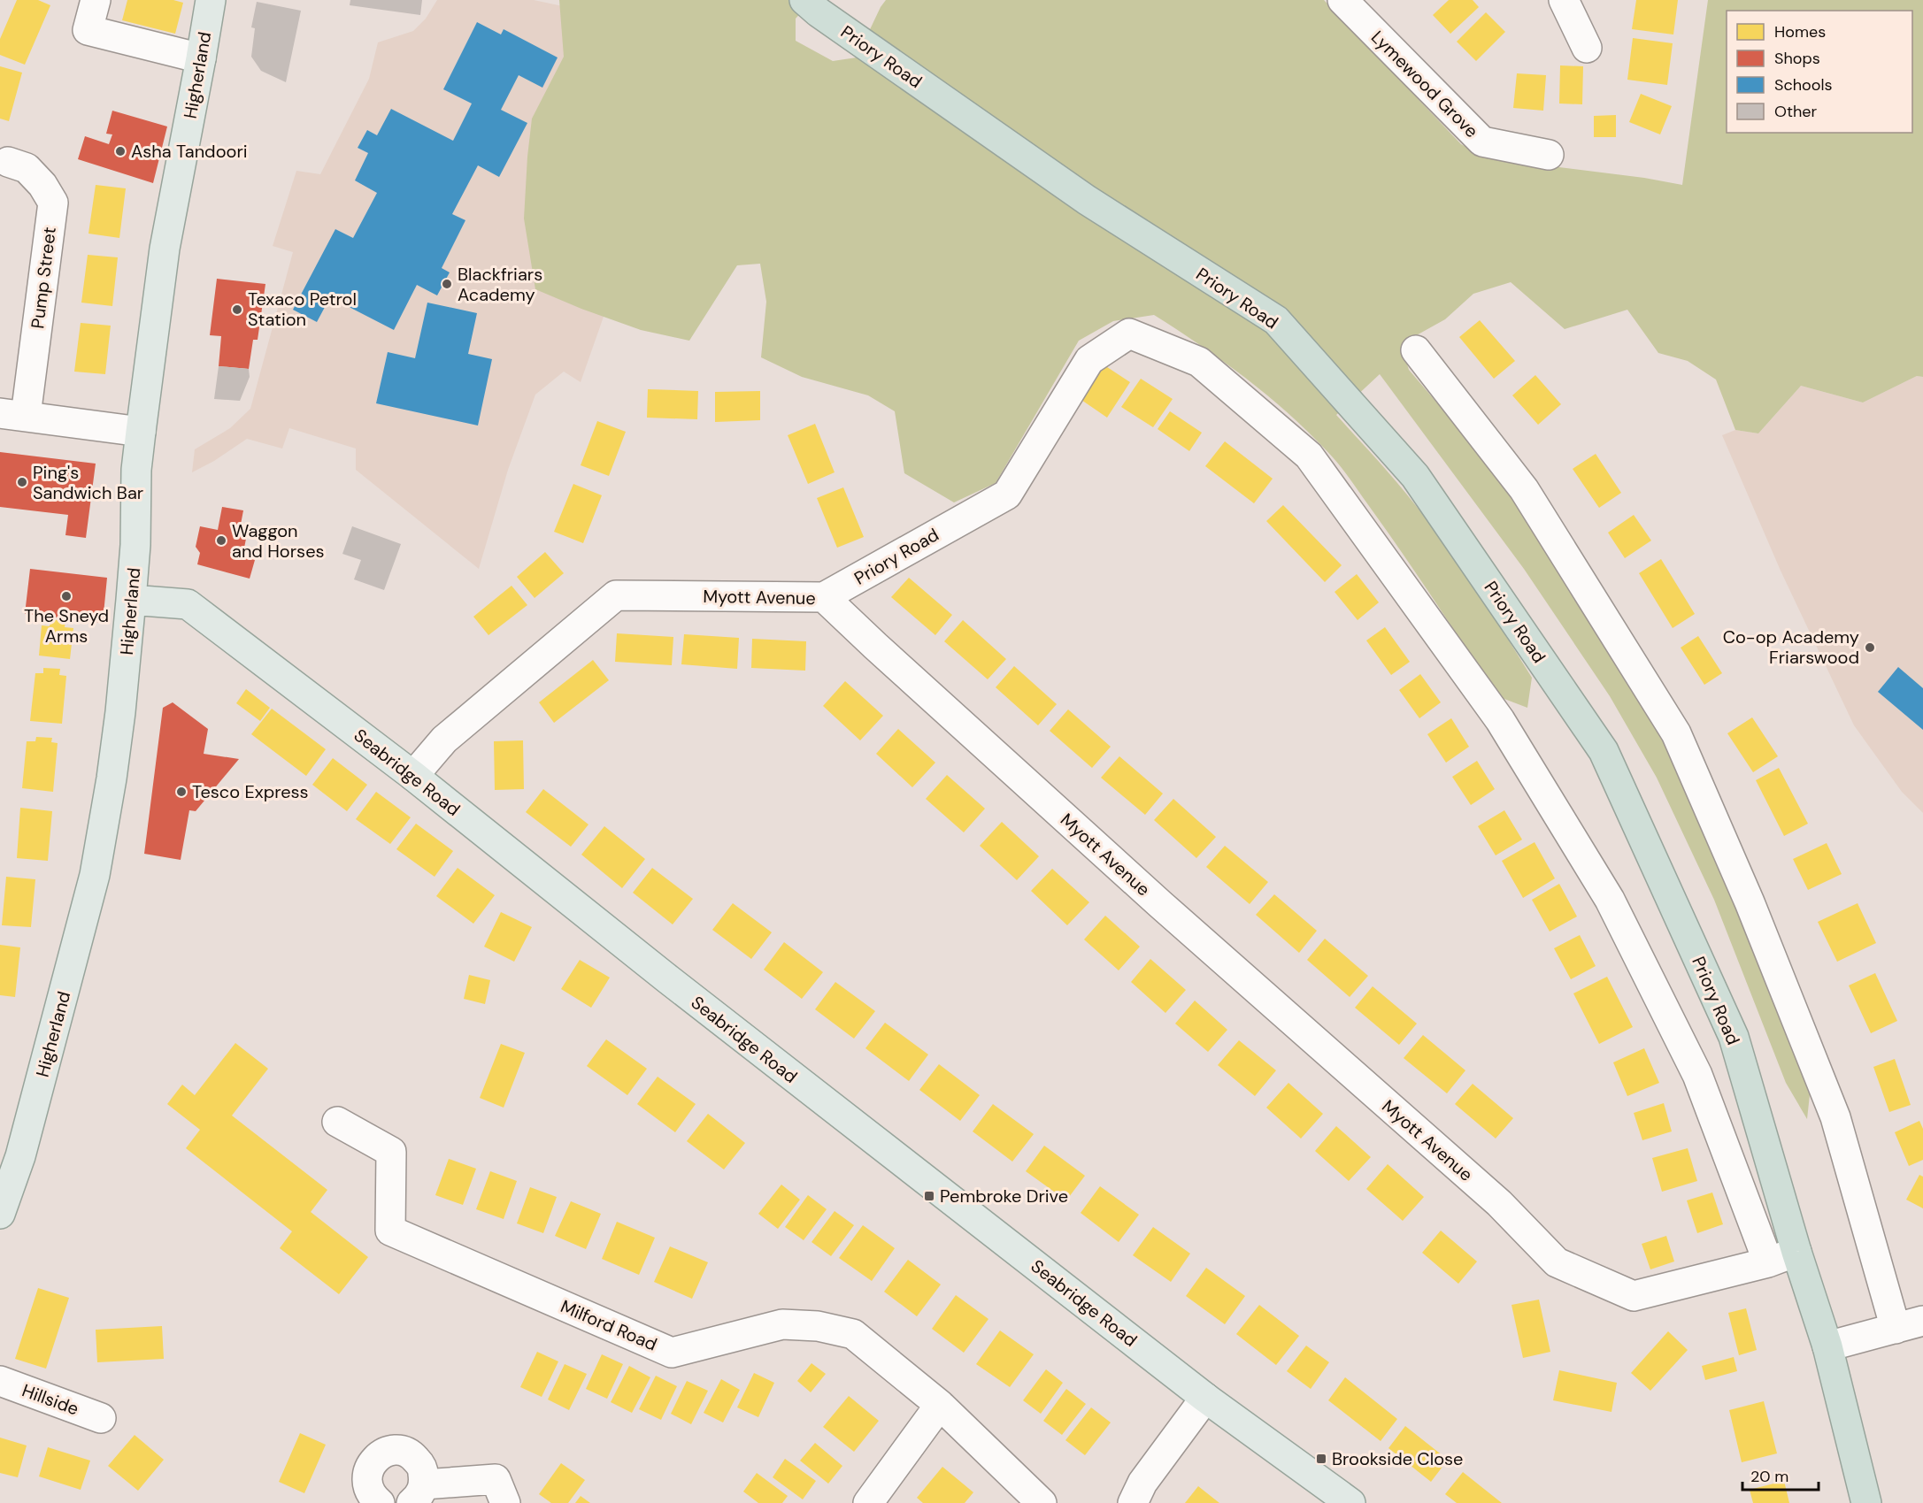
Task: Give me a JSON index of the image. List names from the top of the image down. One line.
{"streets":{"highway":["Priory Road"],"main road":["Higherland","Seabridge Road"],"street":["Lymewood Grove","Pump Street","Myott Avenue","Milford Road","Hillside"]},"crossings":[["Priory Road","Myott Avenue"],["Higherland","Seabridge Road"],["Myott Avenue","Seabridge Road"]],"places":{"other":["Asha Tandoori","Blackfriars Academy","Texaco Petrol Station","Ping's Sandwich Bar","Waggon and Horses","The Sneyd Arms","Co-op Academy Friarswood","Tesco Express"],"transit":["Pembroke Drive","Brookside Close"]},"legend":["Homes","Shops","Schools","Other"],"scale_bar":"20 m"}
